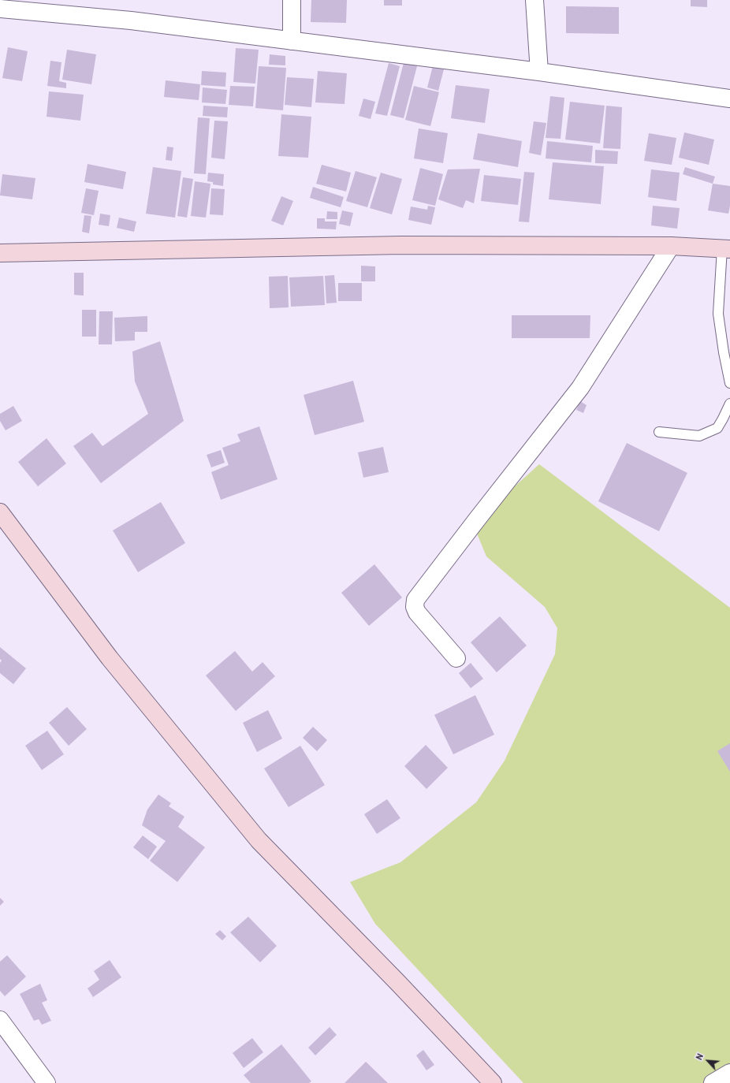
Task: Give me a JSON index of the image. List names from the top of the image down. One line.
{"north":"top left"}
